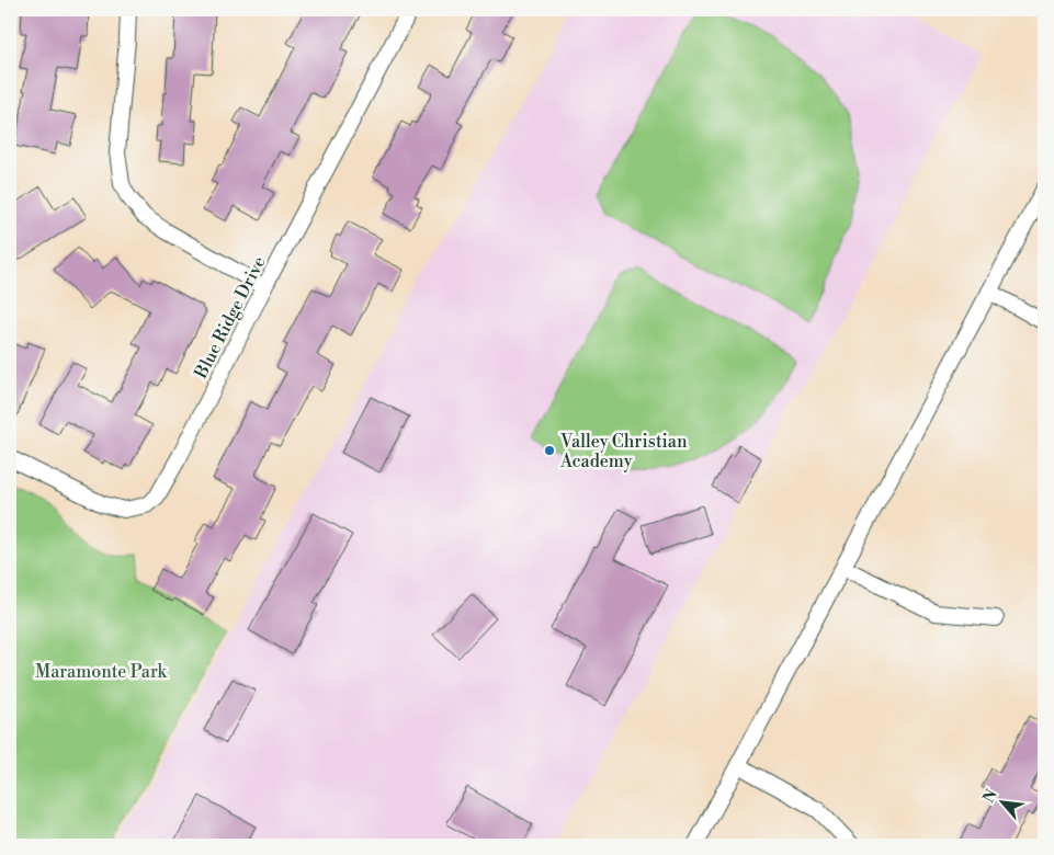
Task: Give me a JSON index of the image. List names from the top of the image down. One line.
{"streets":{"street":["Blue Ridge Drive"]},"parks":["Maramonte Park"],"places":["Valley Christian Academy"],"north":"top left"}
